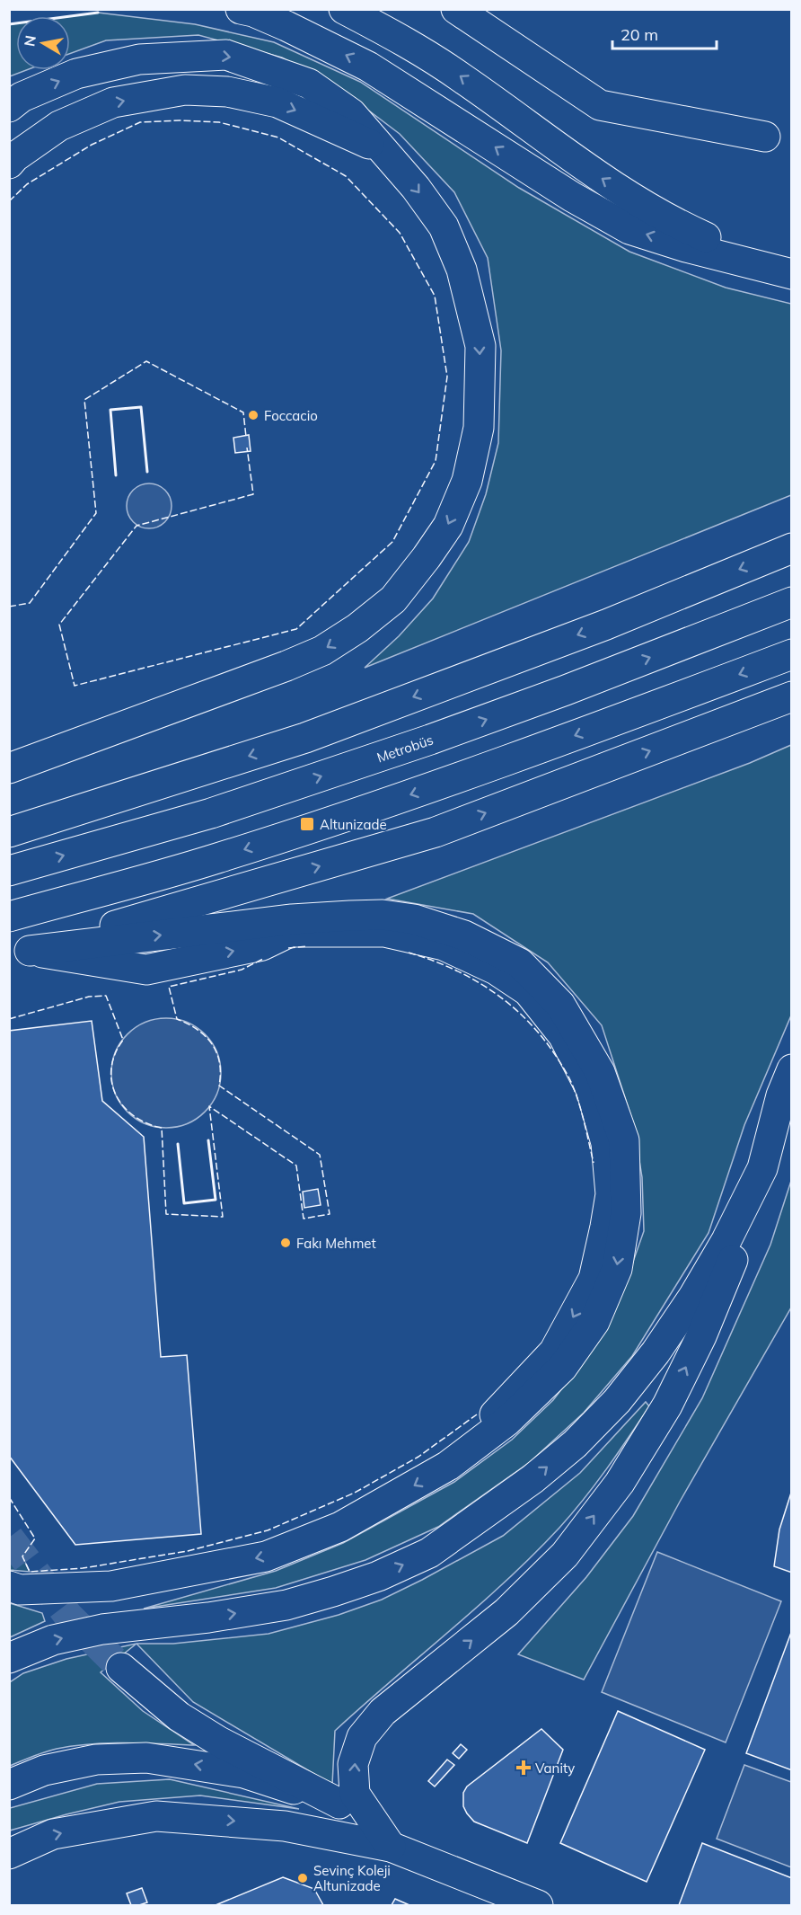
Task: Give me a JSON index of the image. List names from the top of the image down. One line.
{"streets":{"main road":["Metrobüs"]},"places":{"other":["Foccacio","Fakı Mehmet","Sevinç Koleji Altunizade"],"transit":["Altunizade"],"health":["Vanity"]},"scale_bar":"20 m","north":"left"}
